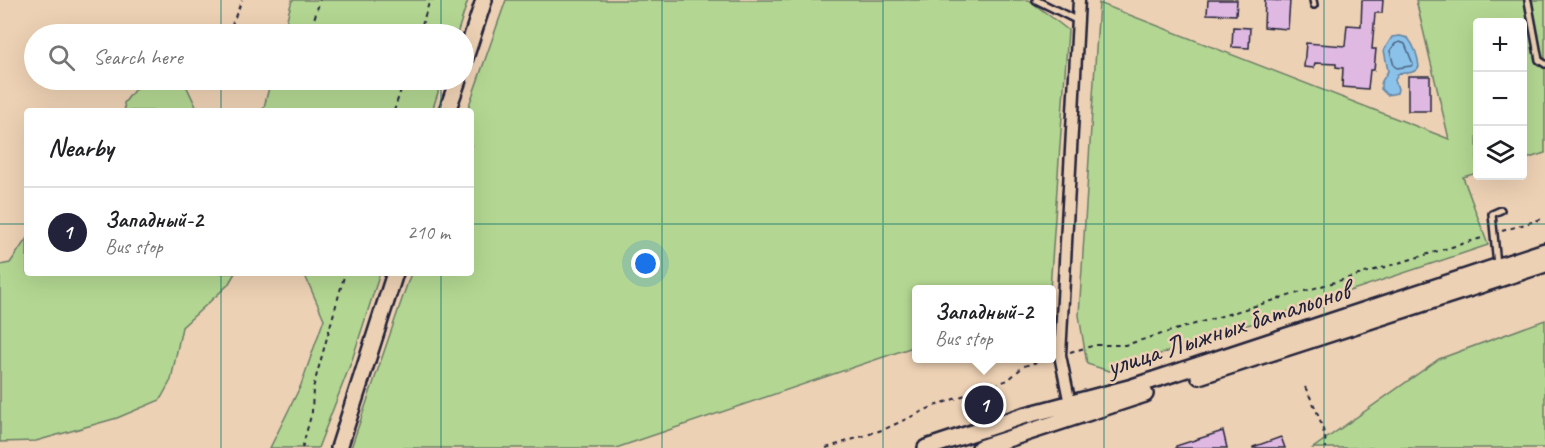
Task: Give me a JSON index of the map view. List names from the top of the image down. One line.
{"streets":{"main road":["улица Лыжных батальонов"]},"page":{"map_buttons":["+","−"],"search":"Search here","heading":"Nearby","list":[{"mark":"1","name":"Западный-2","note":"Bus stop","value":"210 m"}],"popup":["Западный-2","Bus stop"],"pins":"1"}}
